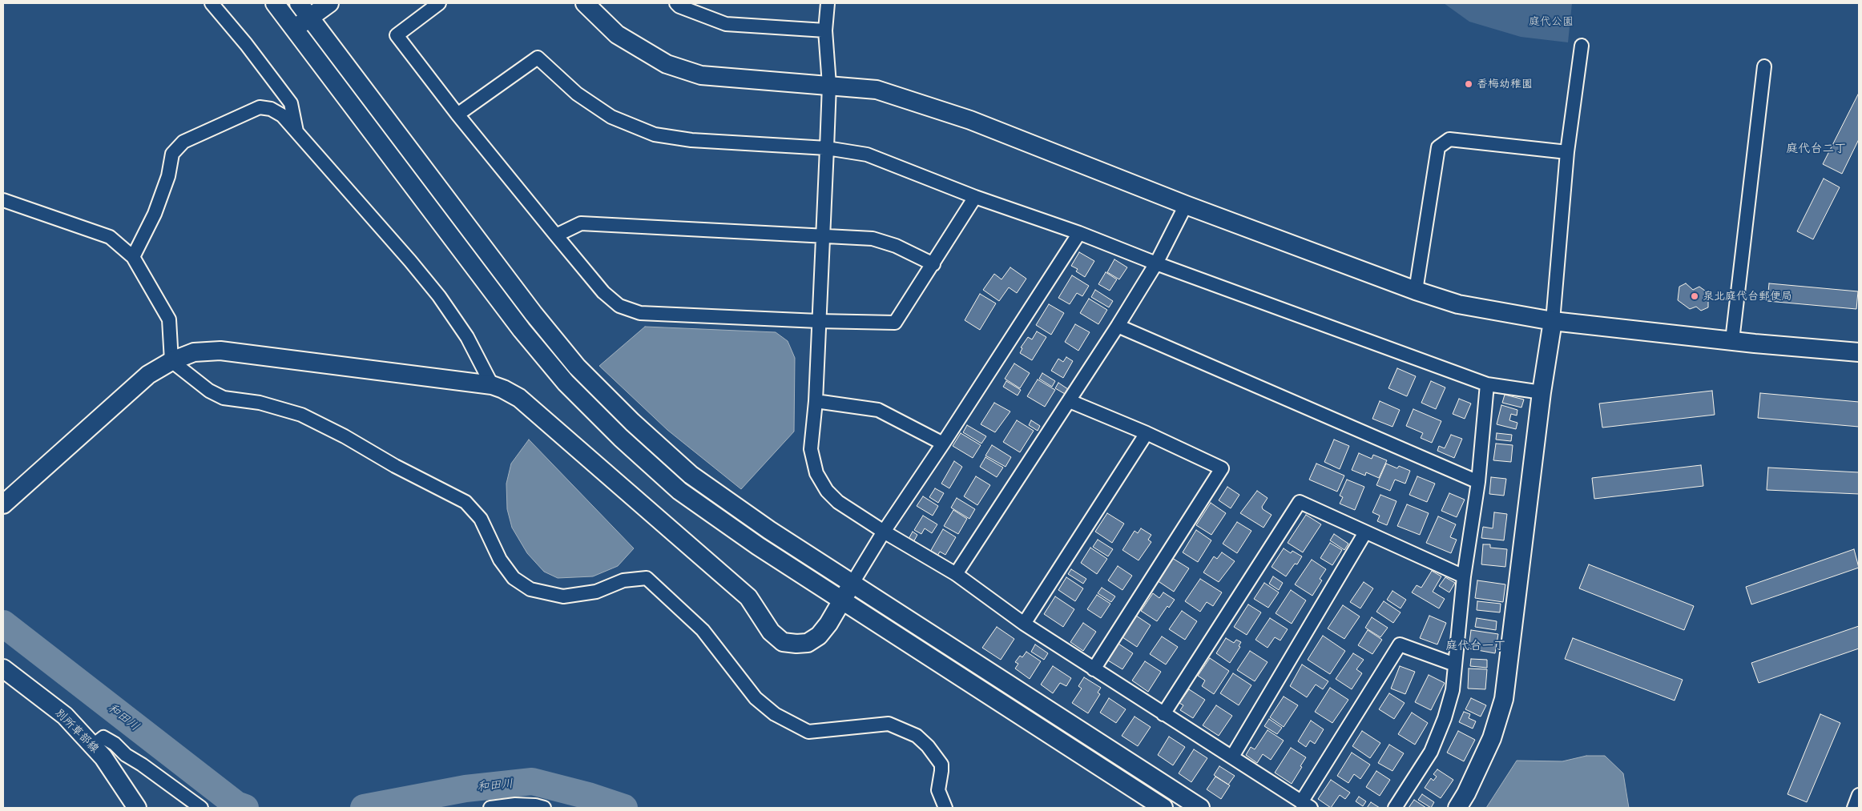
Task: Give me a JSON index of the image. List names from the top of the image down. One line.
{"streets":{"street":["別所草部線"]},"districts":["庭代台二丁","庭代台一丁"],"water":["和田川"],"parks":["庭代公園"],"places":["香梅幼稚園","泉北庭代台郵便局"]}
